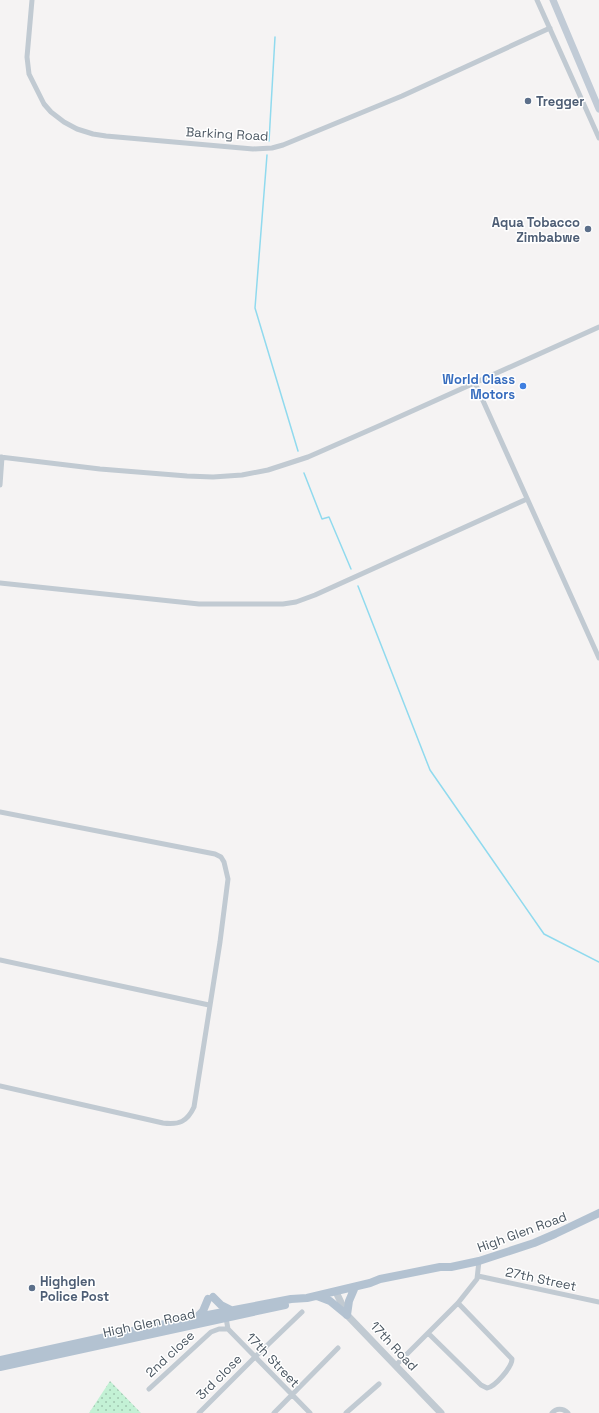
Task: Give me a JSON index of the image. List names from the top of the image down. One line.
{"streets":{"main road":["High Glen Road"],"street":["Barking Road","27th Street","17th Road","2nd close","17th Street","3rd close"]},"crossings":[["High Glen Road","17th Road"],["High Glen Road","17th Street"],["2nd close","17th Street"],["17th Street","3rd close"]],"places":["Tregger","Aqua Tobacco Zimbabwe","World Class Motors","Highglen Police Post"]}
